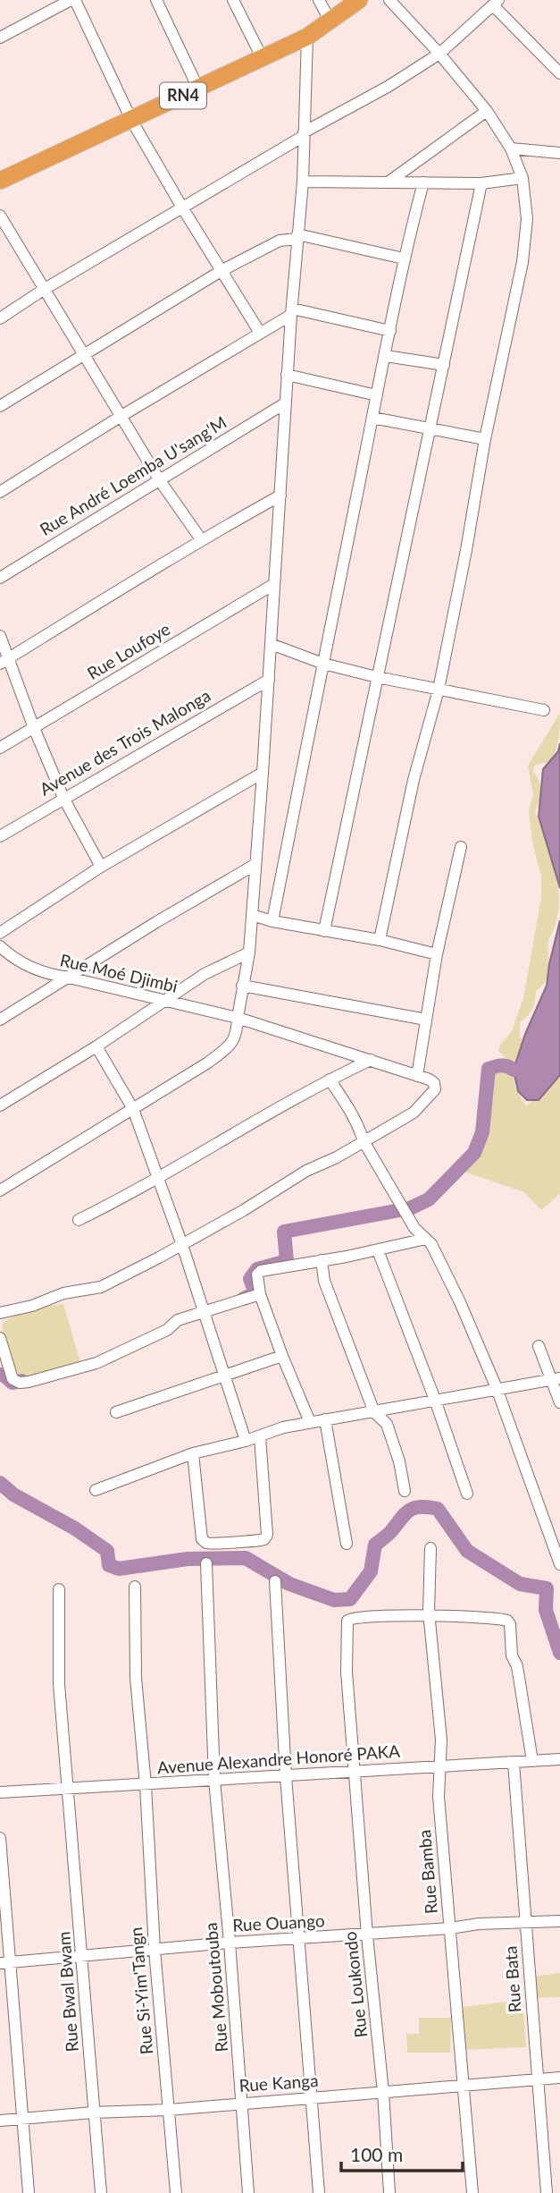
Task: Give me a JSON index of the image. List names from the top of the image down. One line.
{"streets":{"highway":["RN4"],"street":["Rue André Loemba U'sang'M","Rue Loufoye","Avenue des Trois Malonga","Rue Moé Djimbi","Avenue Alexandre Honoré PAKA","Rue Bamba","Rue Ouango","Rue Bata","Rue Loukondo","Rue Moboutouba","Rue Si-Yim'Tangn","Rue Bwal Bwam","Rue Kanga"]},"crossings":[["Avenue Alexandre Honoré PAKA","Rue Bamba"],["Avenue Alexandre Honoré PAKA","Rue Bata"],["Avenue Alexandre Honoré PAKA","Rue Loukondo"],["Avenue Alexandre Honoré PAKA","Rue Moboutouba"],["Avenue Alexandre Honoré PAKA","Rue Si-Yim'Tangn"],["Avenue Alexandre Honoré PAKA","Rue Bwal Bwam"],["Rue Bamba","Rue Ouango"],["Rue Bamba","Rue Loukondo"],["Rue Bamba","Rue Kanga"],["Rue Ouango","Rue Bata"],["Rue Ouango","Rue Loukondo"],["Rue Ouango","Rue Moboutouba"],["Rue Ouango","Rue Si-Yim'Tangn"],["Rue Ouango","Rue Bwal Bwam"],["Rue Bata","Rue Kanga"],["Rue Loukondo","Rue Kanga"],["Rue Moboutouba","Rue Kanga"],["Rue Si-Yim'Tangn","Rue Kanga"],["Rue Bwal Bwam","Rue Kanga"]],"scale_bar":"100 m"}
